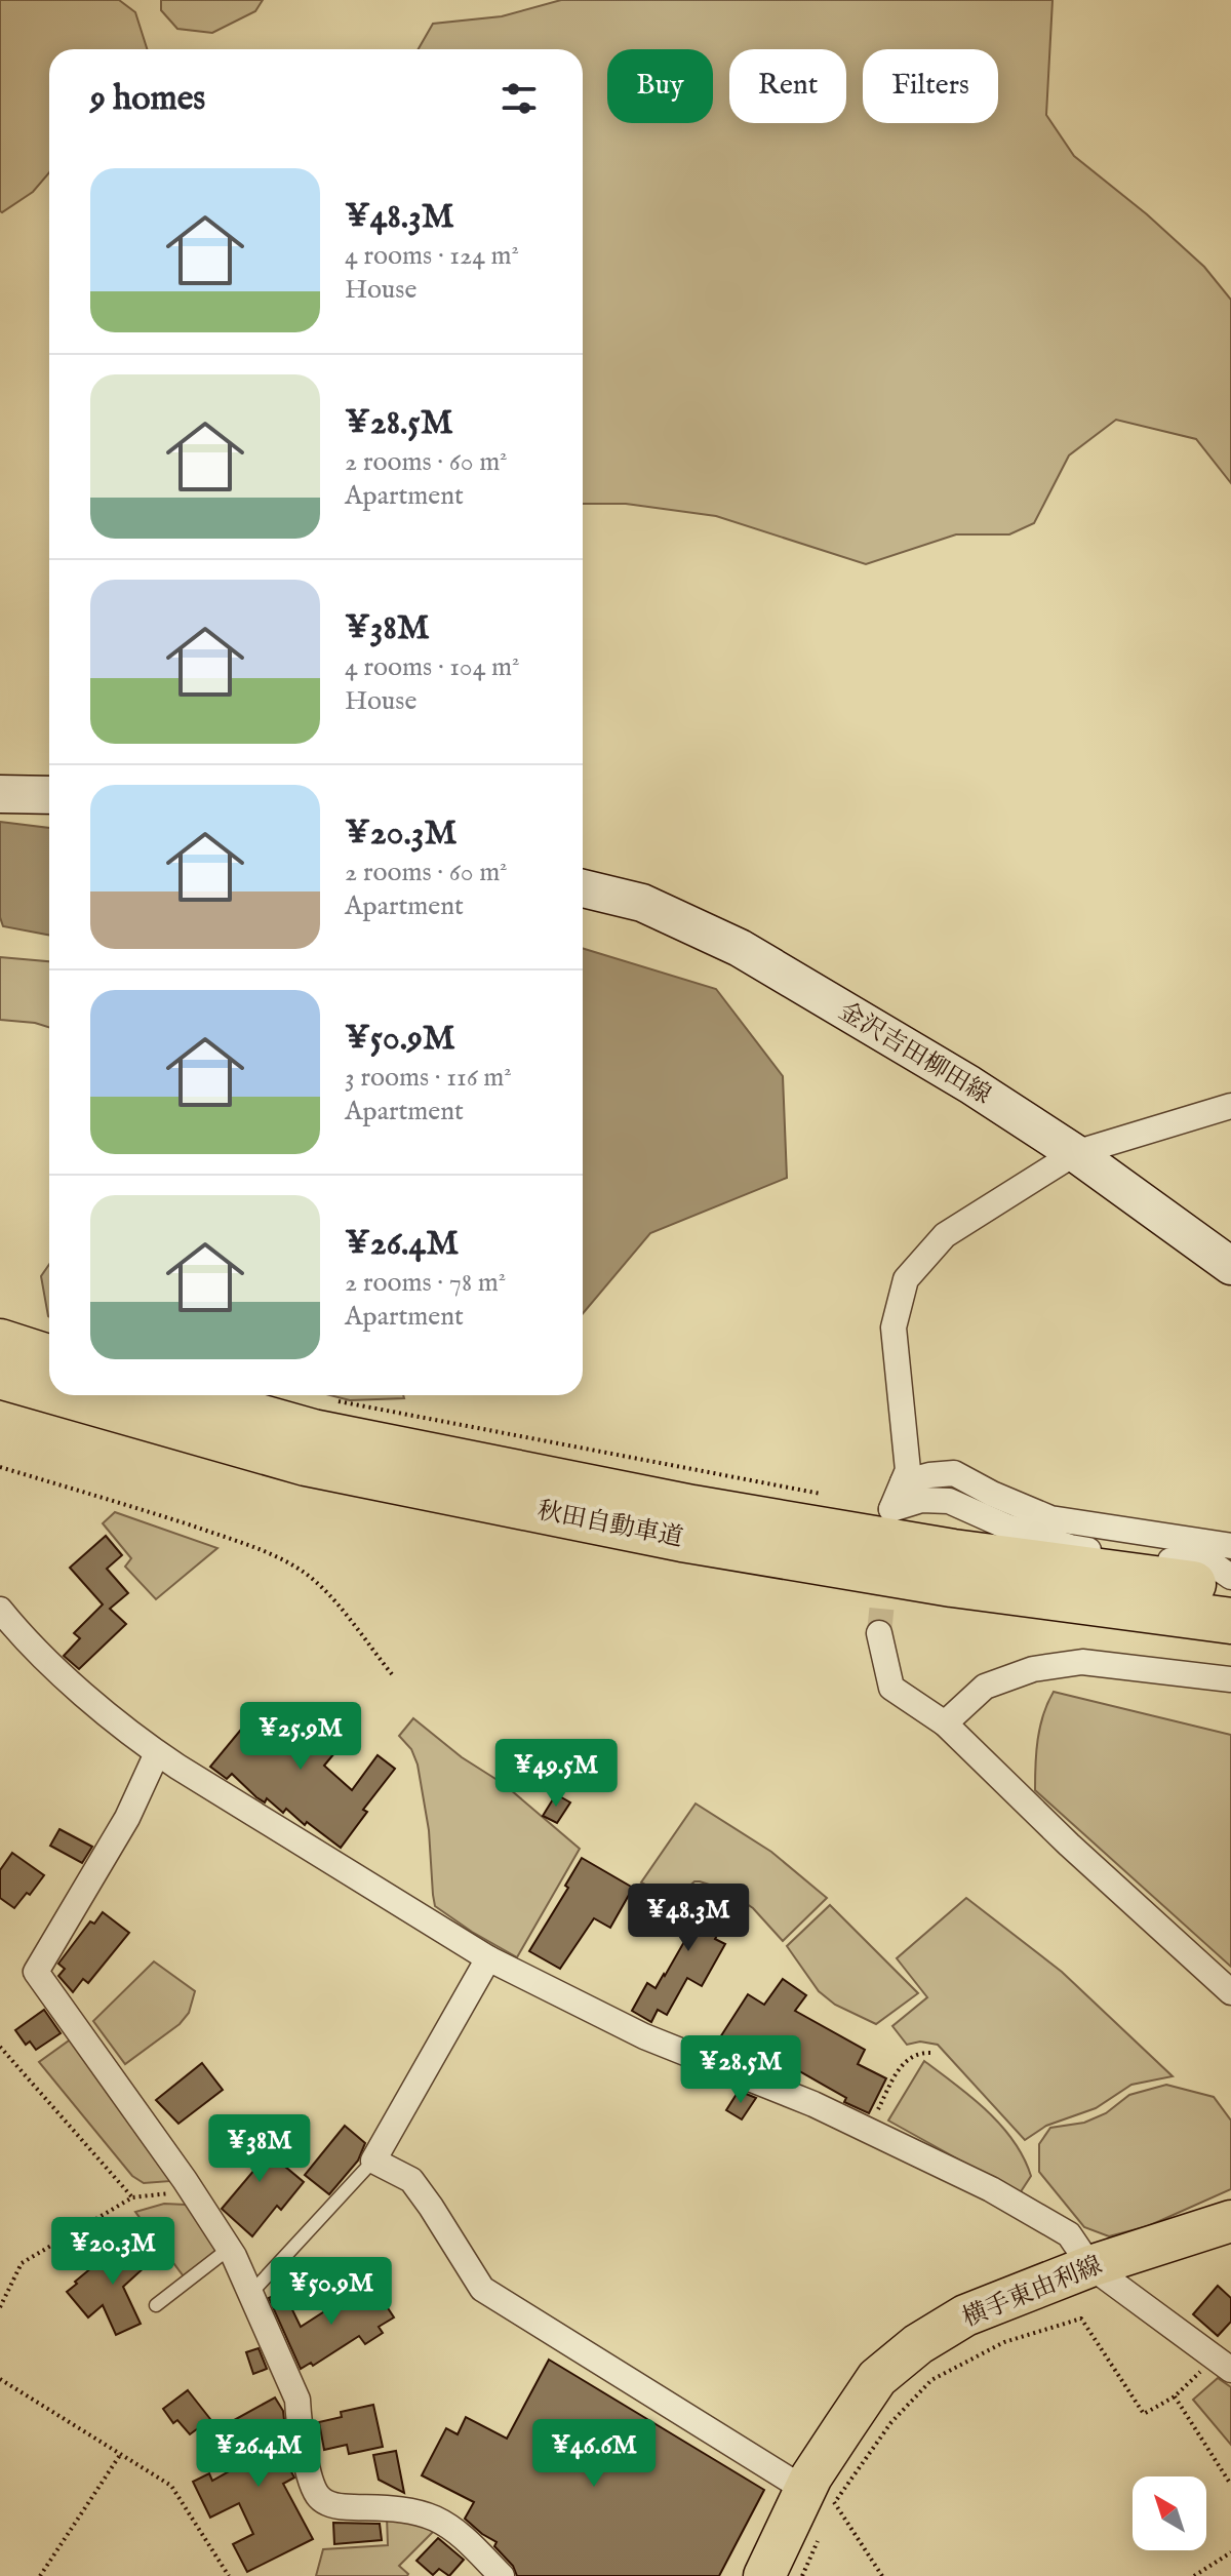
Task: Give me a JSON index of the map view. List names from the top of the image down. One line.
{"streets":{"highway":["秋田自動車道"],"main road":["金沢吉田柳田線","横手東由利線"]},"north":"top left","page":{"chip":["Buy","Rent","Filters"],"heading":"9 homes","list":[{"name":"¥48.3M","note":"4 rooms · 124 m² · House"},{"name":"¥28.5M","note":"2 rooms · 60 m² · Apartment"},{"name":"¥38M","note":"4 rooms · 104 m² · House"},{"name":"¥20.3M","note":"2 rooms · 60 m² · Apartment"},{"name":"¥50.9M","note":"3 rooms · 116 m² · Apartment"},{"name":"¥26.4M","note":"2 rooms · 78 m² · Apartment"}],"price":["¥25.9M","¥49.5M","¥48.3M","¥28.5M","¥38M","¥20.3M","¥50.9M","¥26.4M","¥46.6M"]}}
